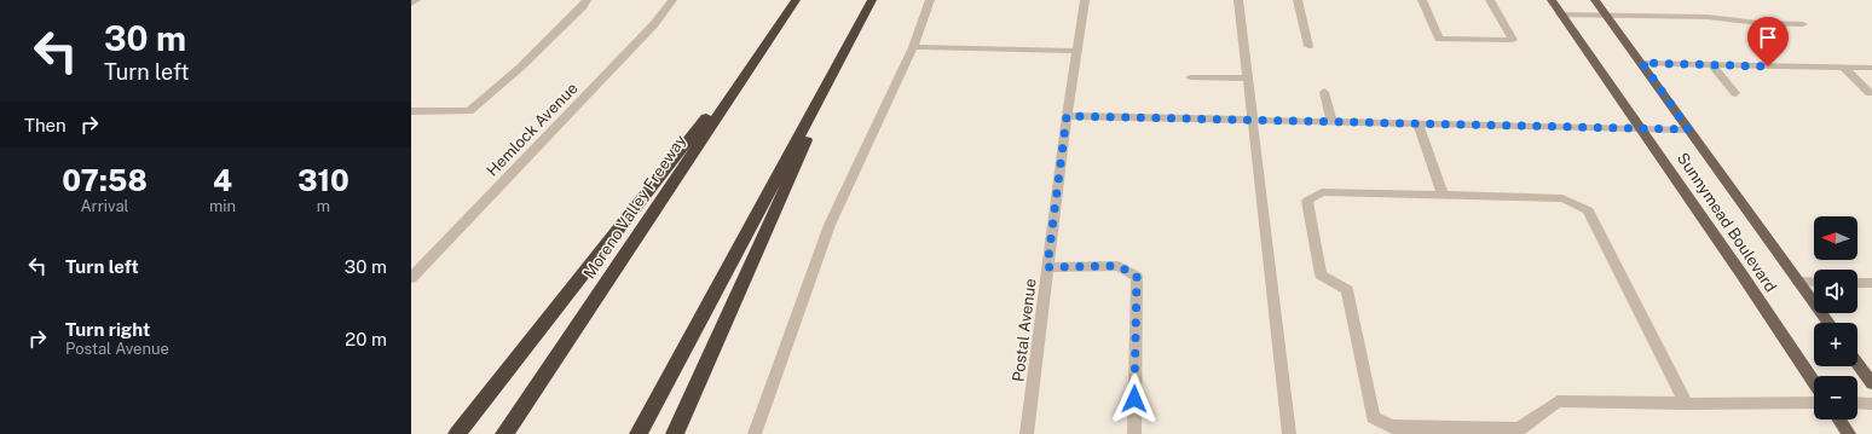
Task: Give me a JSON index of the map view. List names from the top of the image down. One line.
{"streets":{"highway":["Moreno Valley Freeway"],"main road":["Sunnymead Boulevard"],"street":["Hemlock Avenue","Postal Avenue"]},"north":"left","page":{"turn":["30 m","Turn left"],"then":"Then","eta":["07:58","Arrival","4","min","310","m"],"map_buttons":["+","−"],"list":[{"name":"Turn left","value":"30 m"},{"name":"Turn right","note":"Postal Avenue","value":"20 m"}]}}
